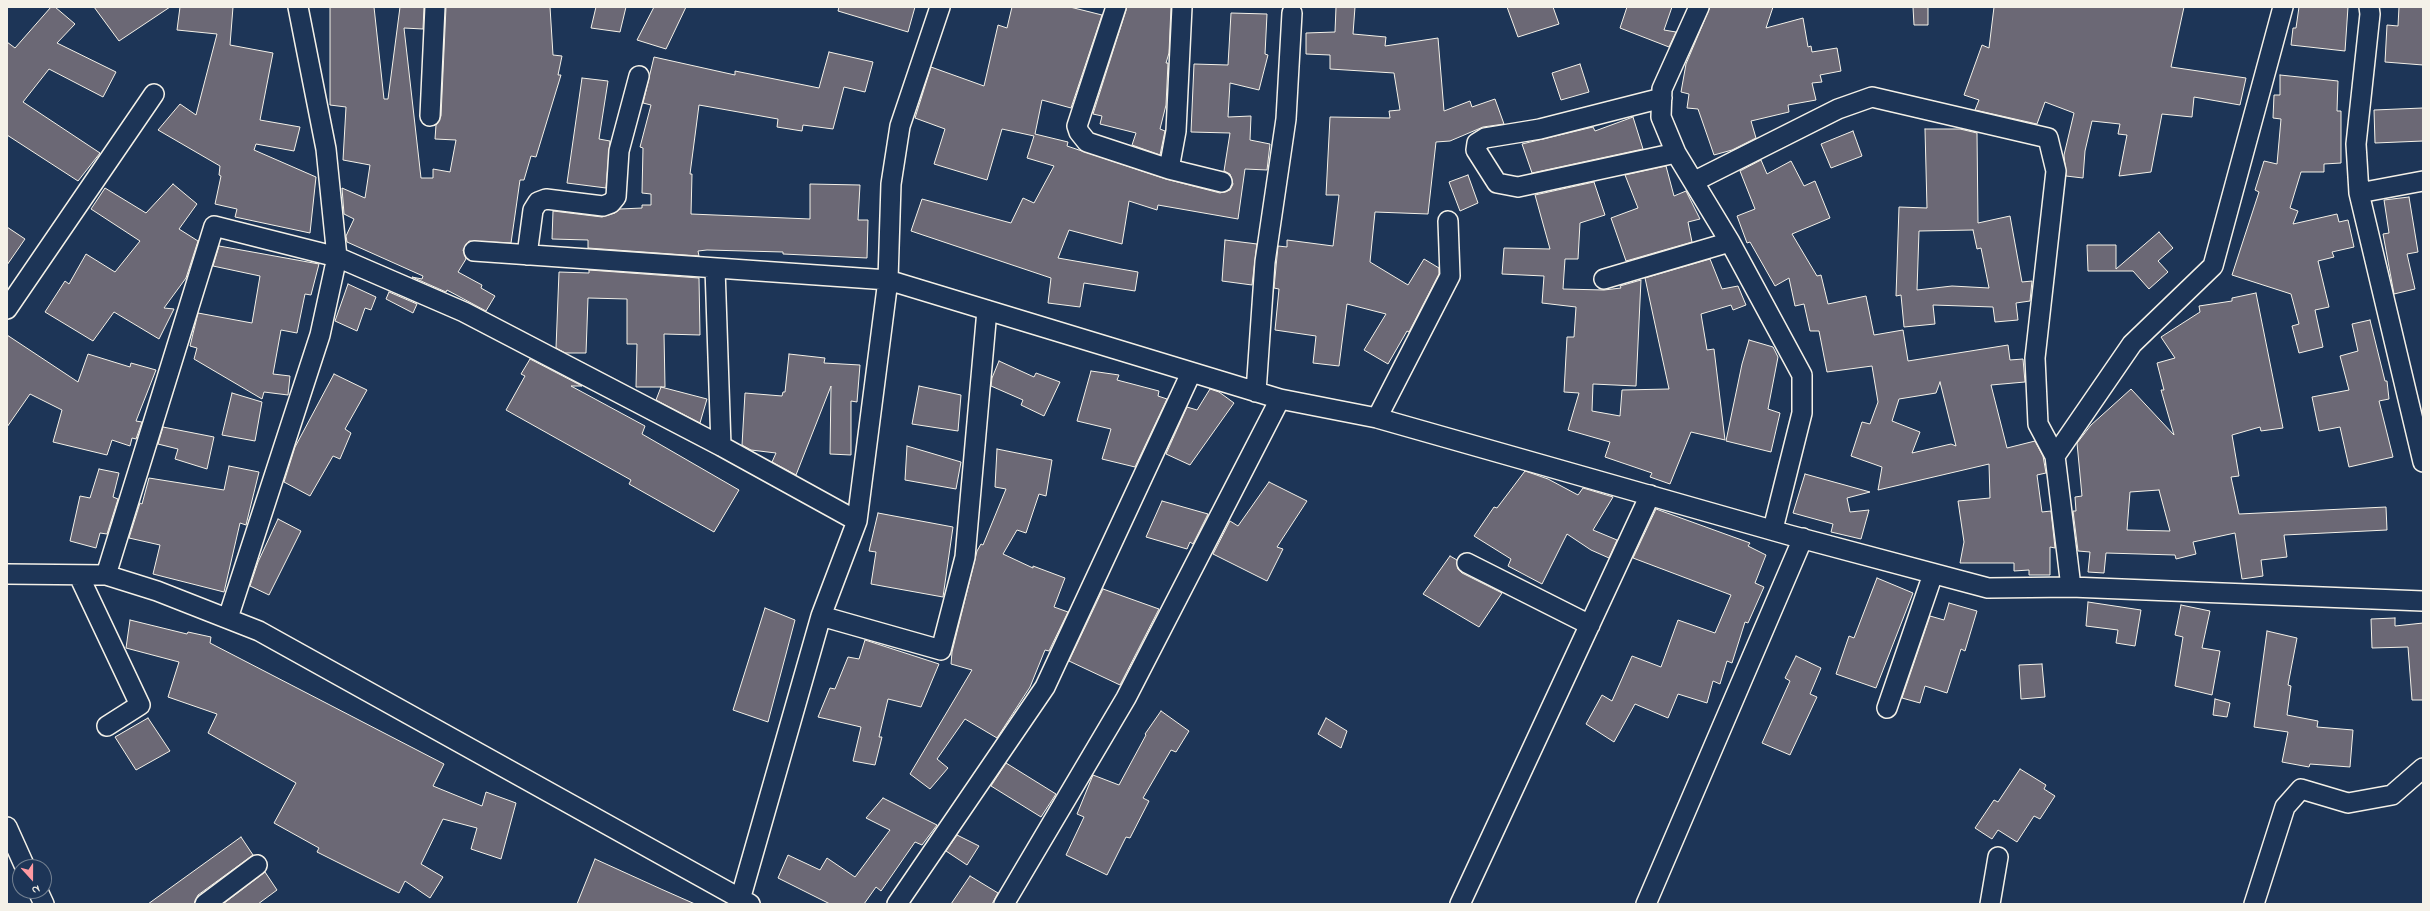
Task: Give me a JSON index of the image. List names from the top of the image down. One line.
{"north":"bottom"}
